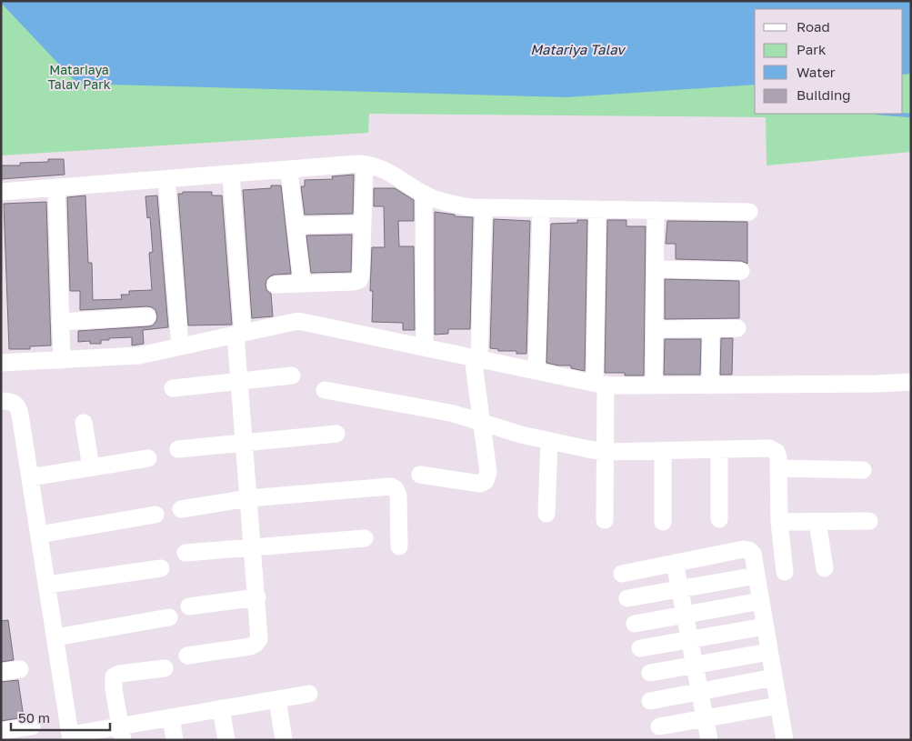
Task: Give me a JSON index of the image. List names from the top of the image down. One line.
{"water":["Matariya Talav"],"parks":["Matariaya Talav Park"],"legend":["Road","Park","Water","Building"],"scale_bar":"50 m"}
